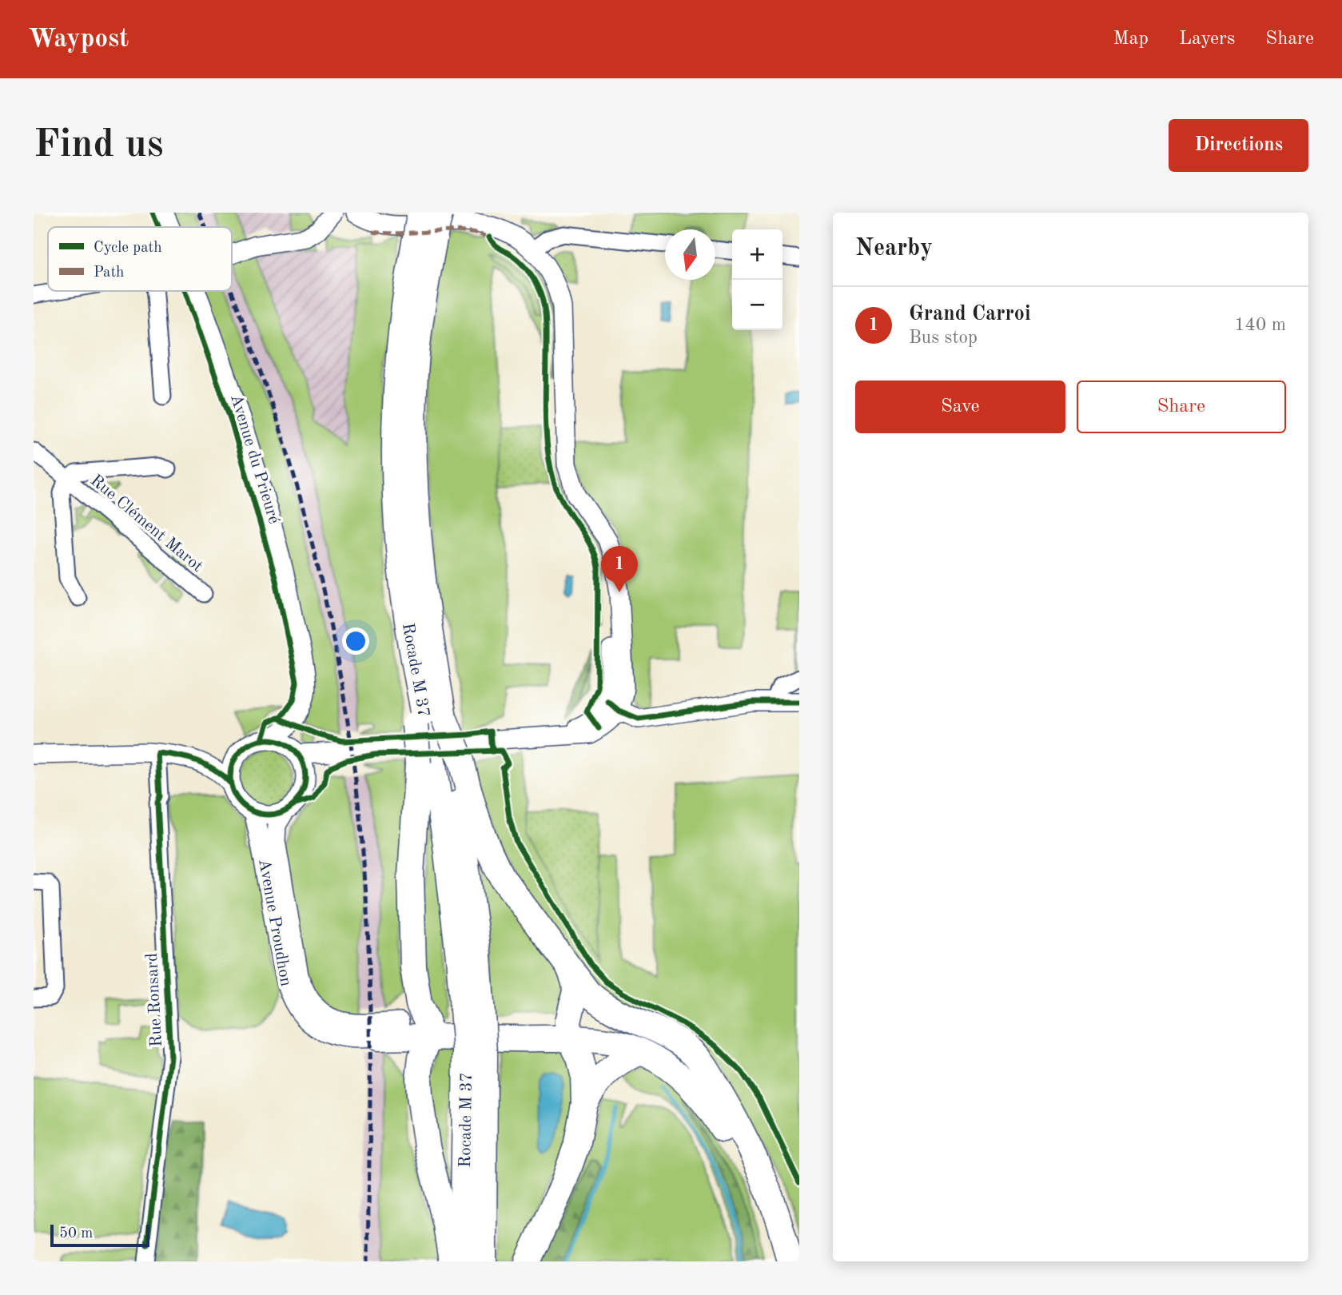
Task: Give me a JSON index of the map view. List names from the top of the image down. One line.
{"streets":{"highway":["Rocade M 37"],"street":["Avenue du Prieuré","Rue Clément Marot","Avenue Proudhon","Rue Ronsard"]},"crossings":[["Avenue du Prieuré","Avenue Proudhon"]],"legend":["Cycle path","Path"],"scale_bar":"50 m","north":"bottom","page":{"header":"Waypost","nav":["Map","Layers","Share"],"buttons":["Directions",["Save","Share"]],"title":"Find us","heading":"Nearby","map_buttons":["+","−"],"list":[{"mark":"1","name":"Grand Carroi","note":"Bus stop","value":"140 m"}],"pins":"1","scale":"50 m"}}
